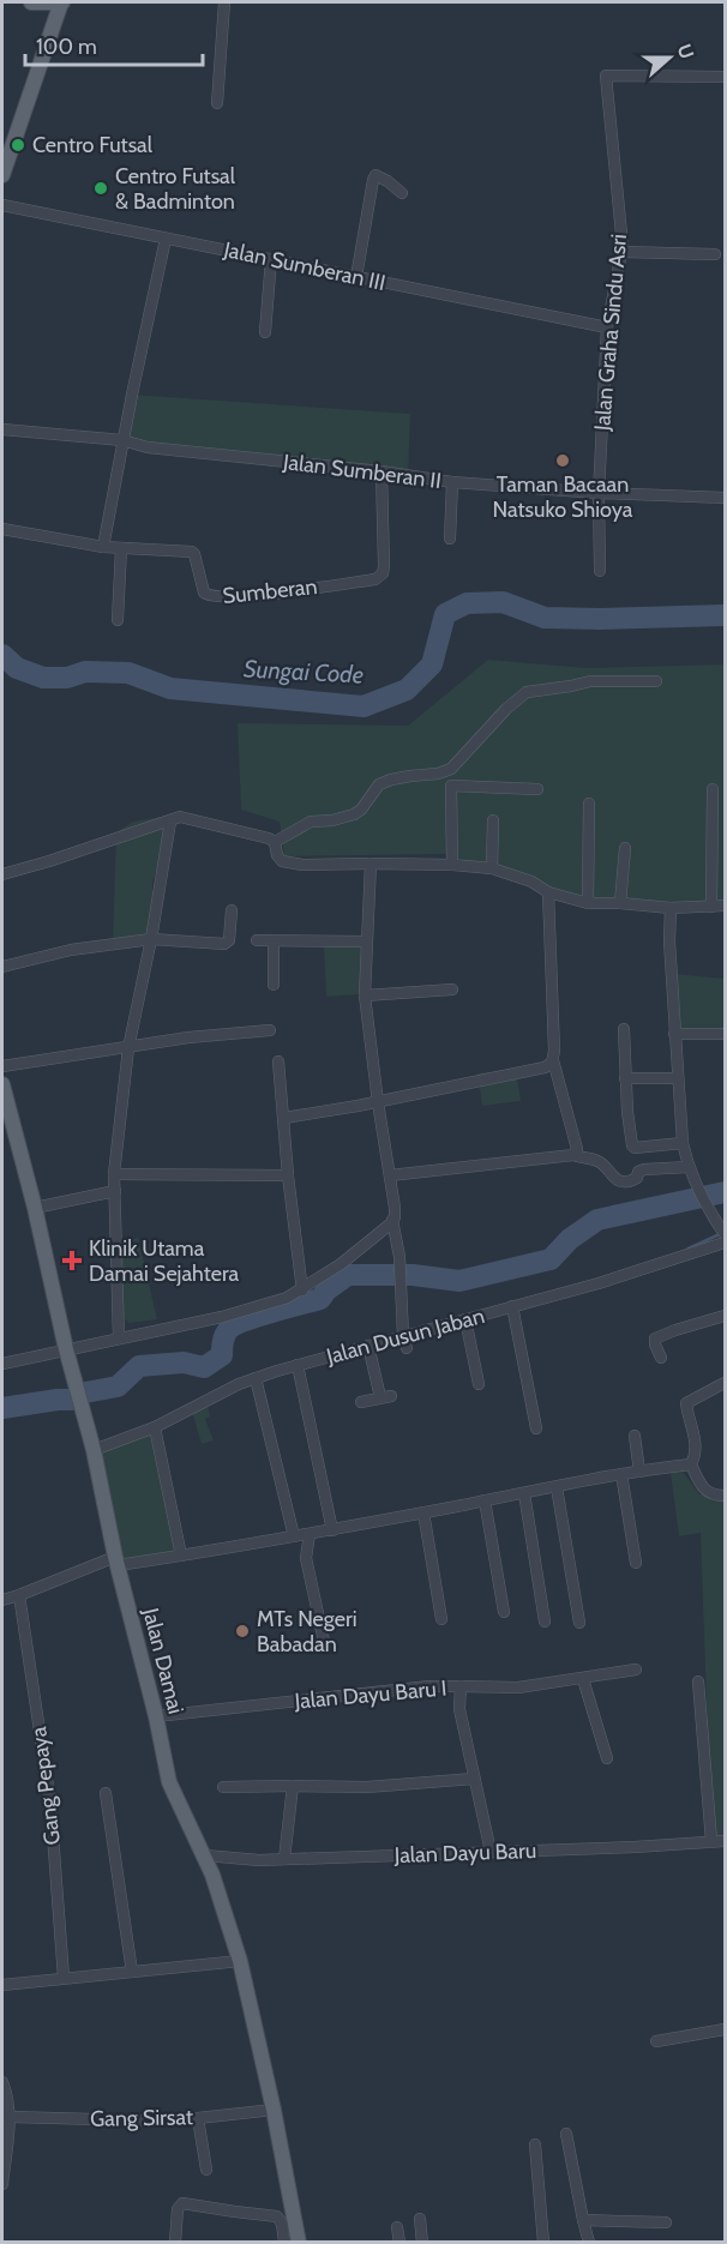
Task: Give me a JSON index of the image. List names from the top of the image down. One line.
{"streets":{"main road":["Jalan Damai"],"street":["Jalan Sumberan III","Jalan Graha Sindu Asri","Jalan Sumberan II","Sumberan","Jalan Dusun Jaban","Jalan Dayu Baru I","Gang Pepaya","Jalan Dayu Baru","Gang Sirsat"]},"crossings":[["Jalan Sumberan III","Jalan Graha Sindu Asri"],["Jalan Graha Sindu Asri","Jalan Sumberan II"],["Jalan Sumberan II","Sumberan"],["Jalan Dusun Jaban","Jalan Damai"],["Jalan Damai","Jalan Dayu Baru I"],["Jalan Damai","Jalan Dayu Baru"],["Jalan Damai","Gang Sirsat"],["Jalan Dayu Baru I","Jalan Dayu Baru"]],"water":["Sungai Code"],"places":{"other":["Centro Futsal","Centro Futsal & Badminton","Taman Bacaan Natsuko Shioya","MTs Negeri Babadan"],"health":["Klinik Utama Damai Sejahtera"]},"scale_bar":"100 m","north":"right"}
